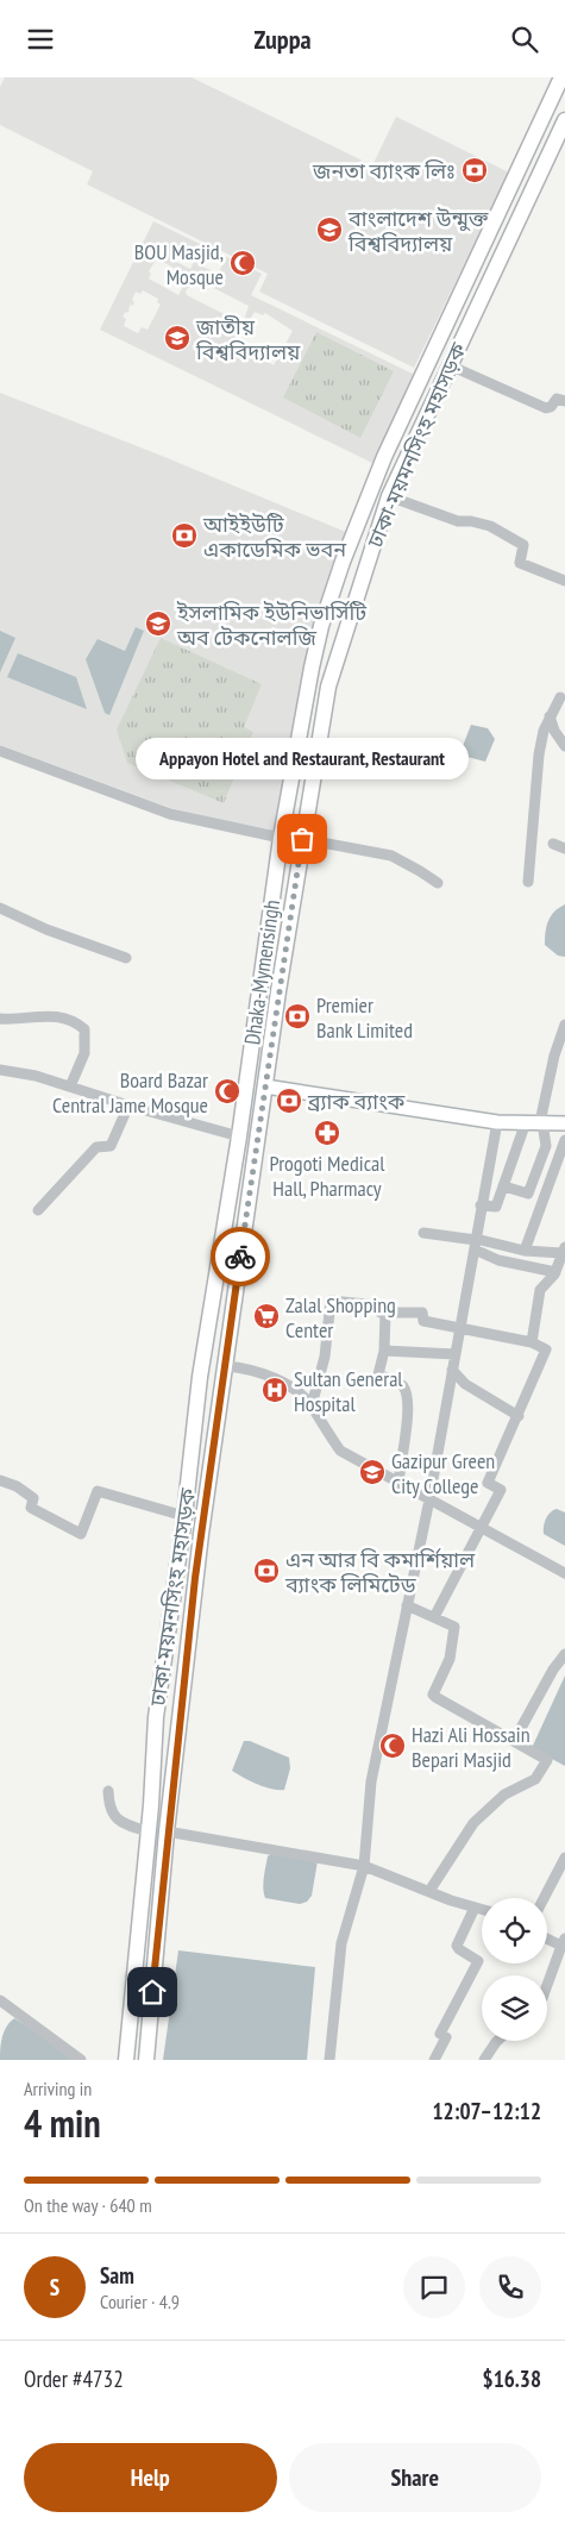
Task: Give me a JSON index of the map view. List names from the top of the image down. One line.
{"streets":{"highway":["ঢাকা-ময়মনসিংহ মহাসড়ক","Dhaka-Mymensingh"]},"crossings":[["ঢাকা-ময়মনসিংহ মহাসড়ক","Dhaka-Mymensingh"]],"places":{"bank":["জনতা ব্যাংক লিঃ","আইইউটি একাডেমিক ভবন","Premier Bank Limited","ব্র্যাক ব্যাংক","এন আর বি কমার্শিয়াল ব্যাংক লিমিটেড"],"school or university":["বাংলাদেশ উন্মুক্ত বিশ্ববিদ্যালয়","জাতীয় বিশ্ববিদ্যালয়","ইসলামিক ইউনিভার্সিটি অব টেকনোলজি","Gazipur Green City College"],"mosque":["BOU Masjid, Mosque","Board Bazar Central Jame Mosque","Hazi Ali Hossain Bepari Masjid"],"other":["Appayon Hotel and Restaurant, Restaurant"],"pharmacy":["Progoti Medical Hall, Pharmacy"],"supermarket":["Zalal Shopping Center"],"hospital":["Sultan General Hospital"]},"page":{"header":"Zuppa","bubble":"Appayon Hotel and Restaurant, Restaurant","heading":["4 min","Arriving in","12:07–12:12"],"panel":["Sam","Courier · 4.9","Order #4732","$16.38"],"bar":"On the way · 640 m","round":"S","buttons":["Help","Share"]}}
